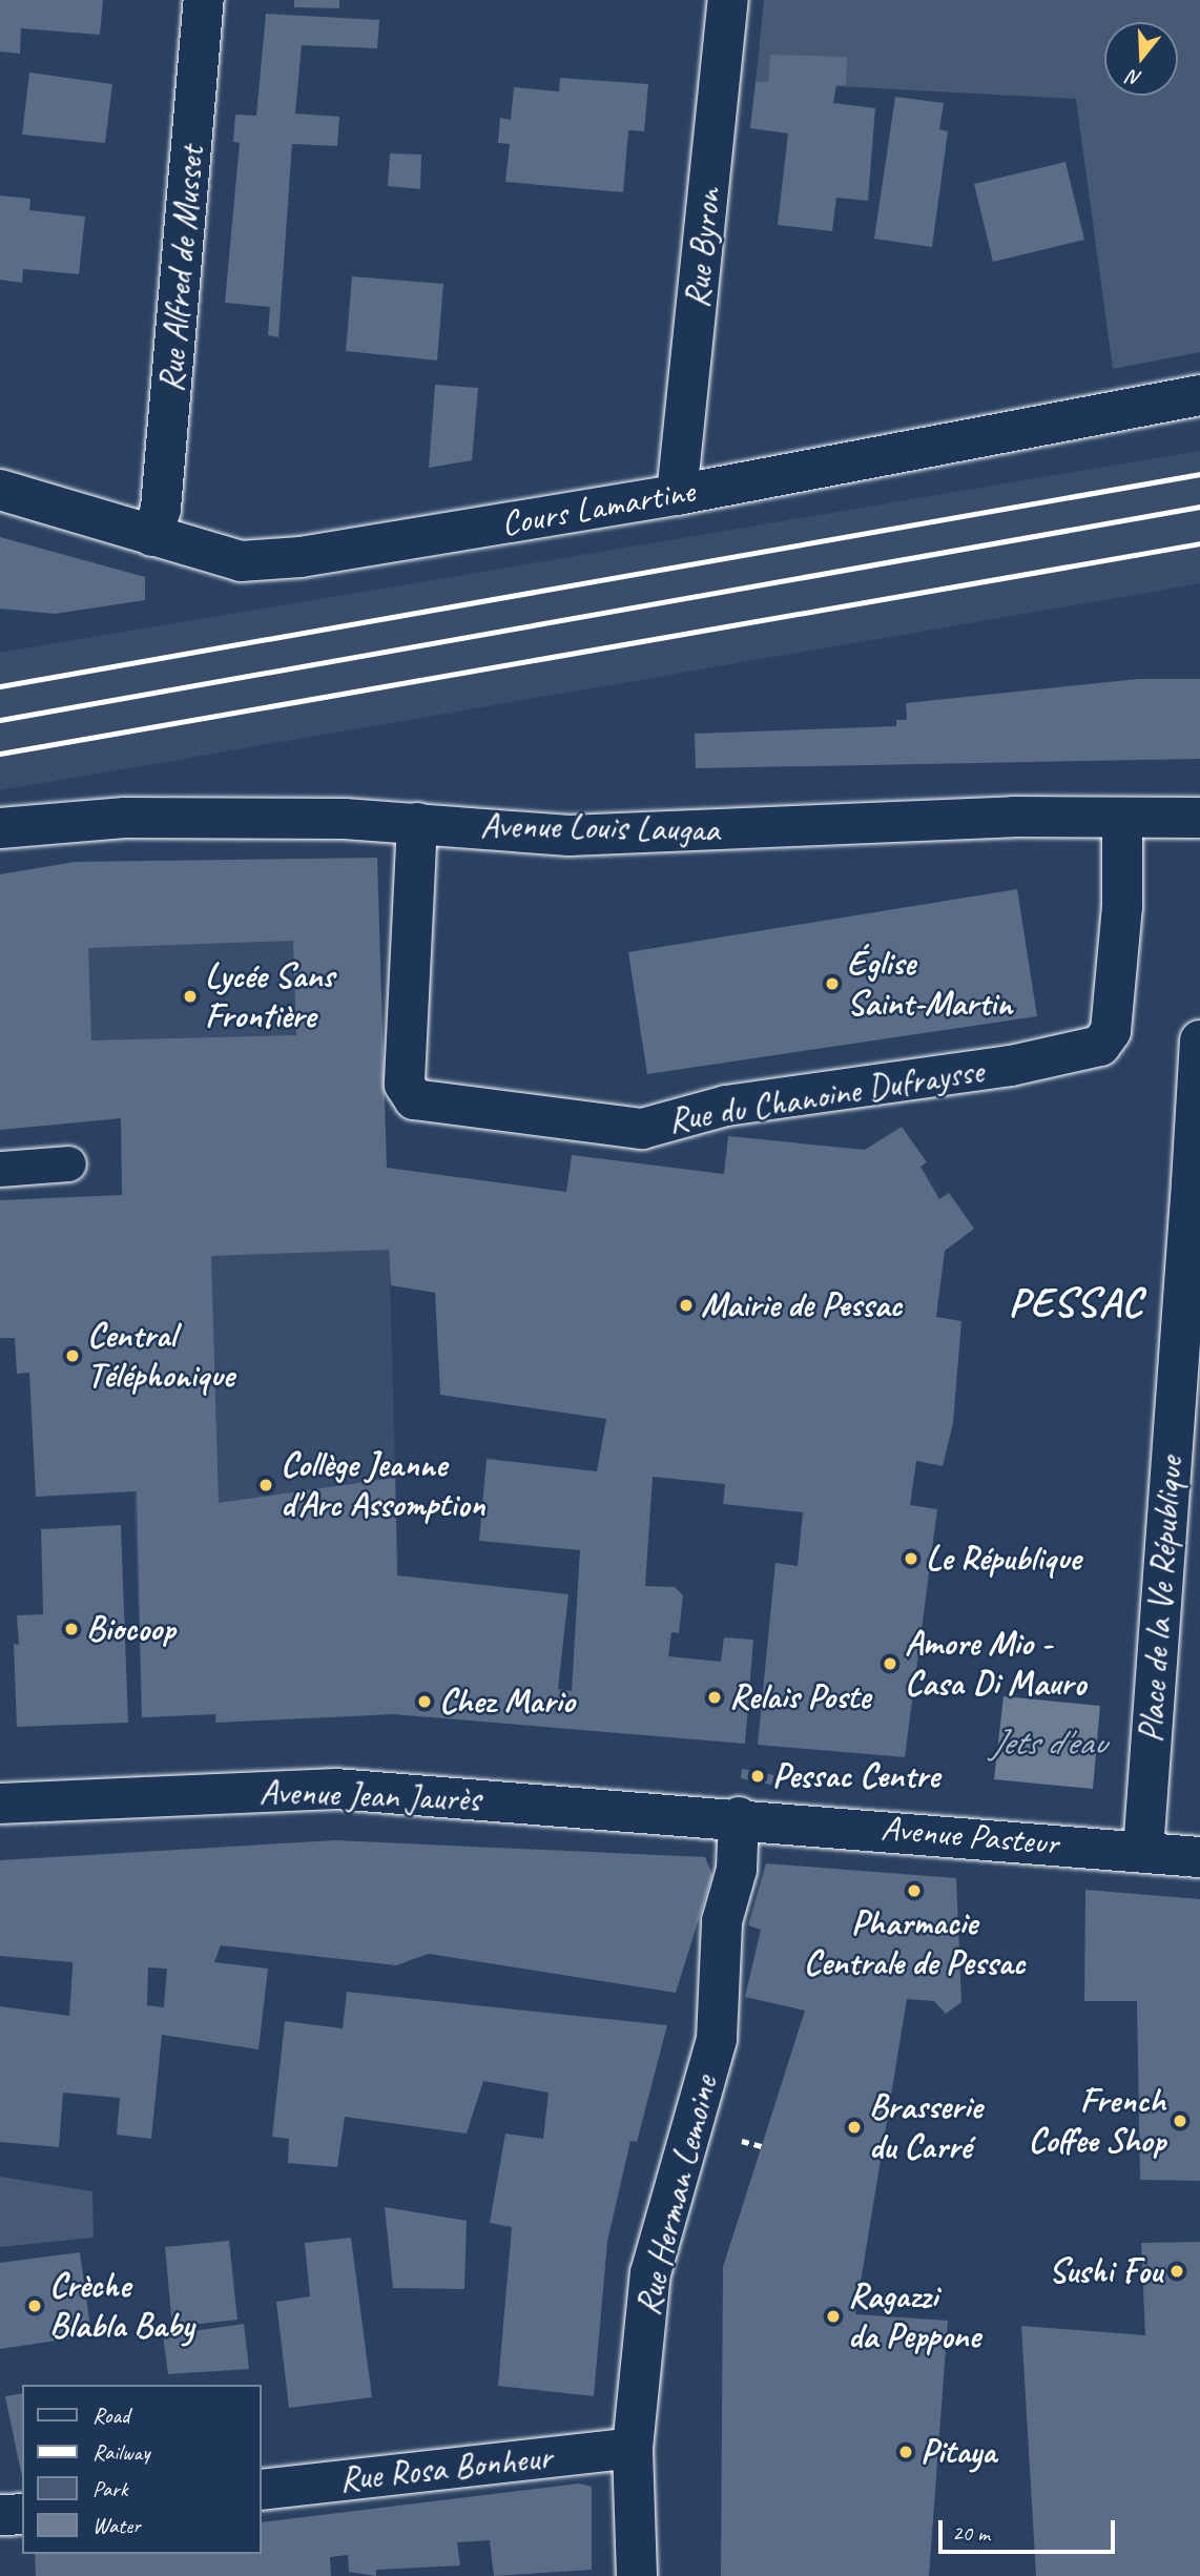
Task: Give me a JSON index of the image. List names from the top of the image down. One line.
{"streets":{"street":["Rue Byron","Rue Alfred de Musset","Cours Lamartine","Avenue Louis Laugaa","Rue du Chanoine Dufraysse","Place de la Ve République","Avenue Jean Jaurès","Avenue Pasteur","Rue Herman Lemoine","Rue Rosa Bonheur"]},"crossings":[["Rue Byron","Cours Lamartine"],["Rue Alfred de Musset","Cours Lamartine"],["Avenue Louis Laugaa","Rue du Chanoine Dufraysse"],["Place de la Ve République","Avenue Pasteur"],["Avenue Jean Jaurès","Avenue Pasteur"],["Avenue Jean Jaurès","Rue Herman Lemoine"],["Avenue Pasteur","Rue Herman Lemoine"],["Rue Herman Lemoine","Rue Rosa Bonheur"]],"districts":["PESSAC"],"water":["Jets d'eau"],"places":["Église Saint-Martin","Lycée Sans Frontière","Mairie de Pessac","Central Téléphonique","Collège Jeanne d'Arc Assomption","Le République","Biocoop","Amore Mio - Casa Di Mauro","Relais Poste","Chez Mario","Pessac Centre","Pharmacie Centrale de Pessac","French Coffee Shop","Brasserie du Carré","Sushi Fou","Crèche Blabla Baby","Ragazzi da Peppone","Pitaya"],"legend":["Road","Railway","Park","Water"],"scale_bar":"20 m","north":"bottom"}
